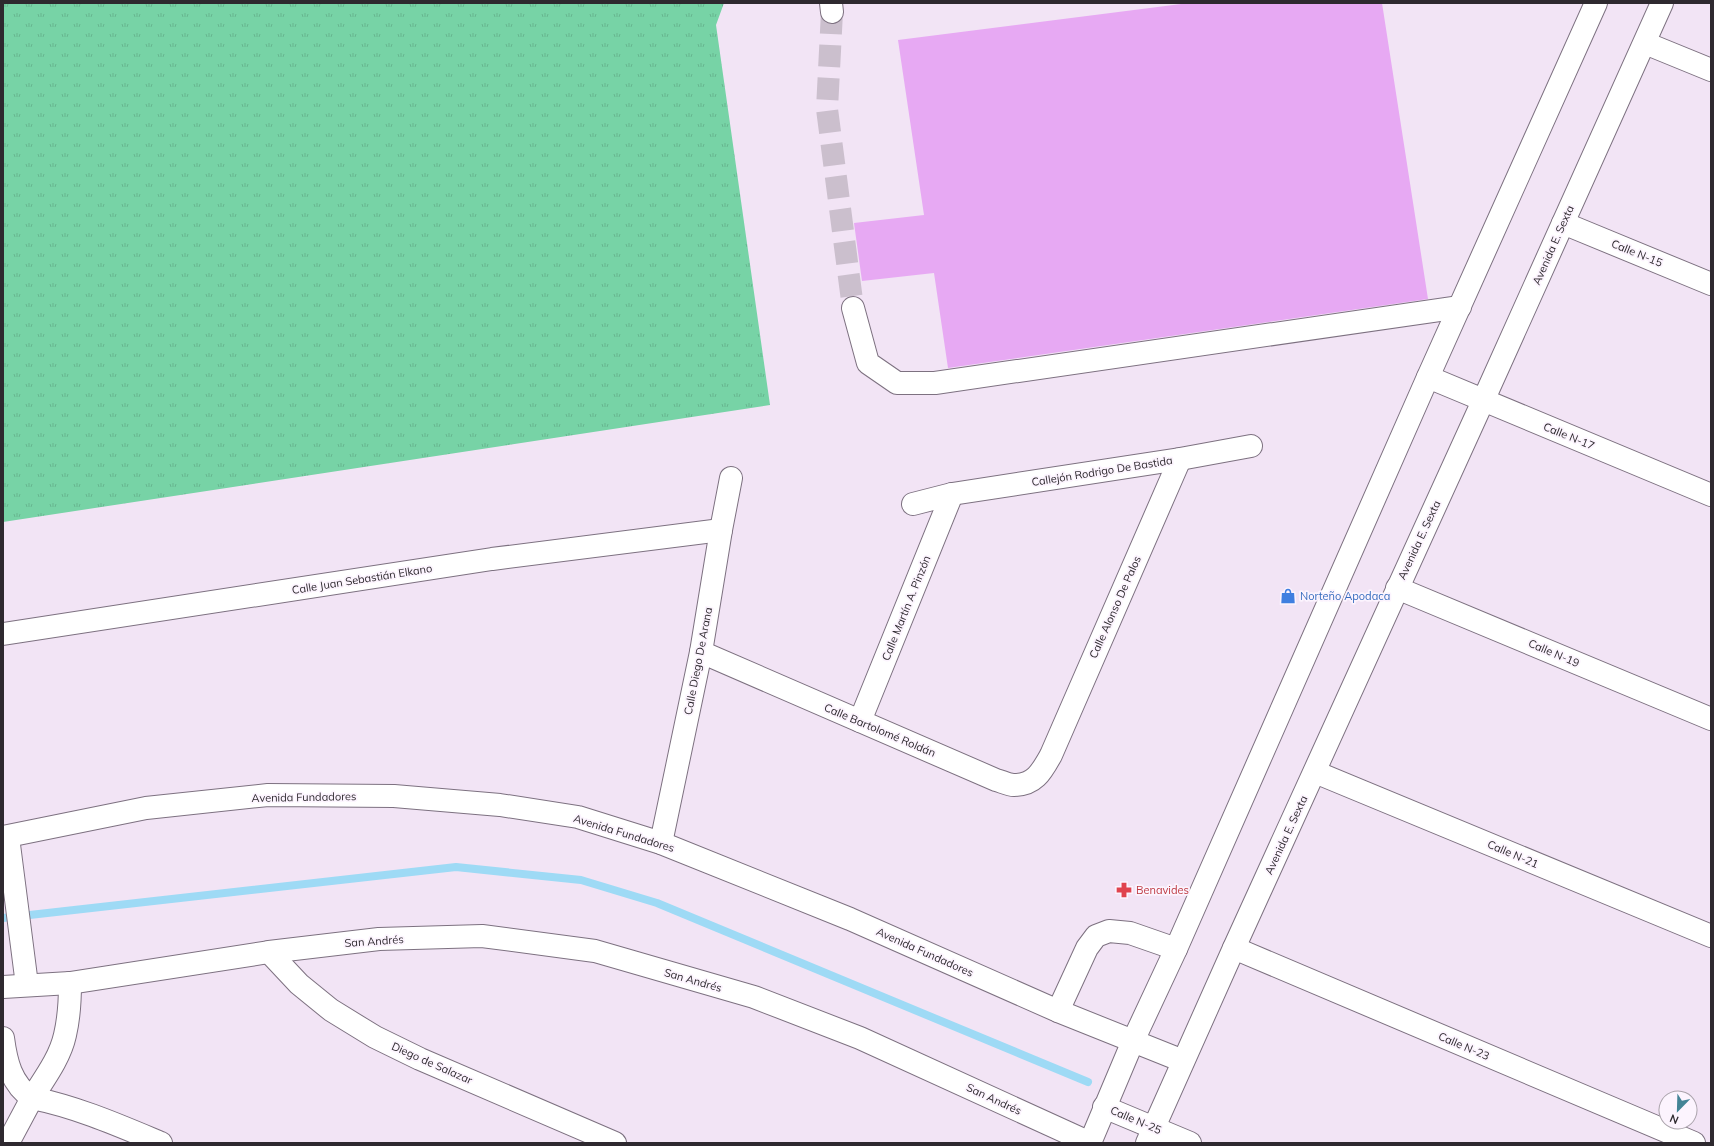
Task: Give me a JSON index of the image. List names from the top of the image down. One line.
{"streets":{"street":["Avenida E. Sexta","Calle N-15","Calle N-17","Callejón Rodrigo De Bastida","Calle Juan Sebastián Elkano","Calle Alonso De Palos","Calle Martín A. Pinzón","Calle N-19","Calle Diego De Arana","Calle Bartolomé Roldán","Avenida Fundadores","Calle N-21","San Andrés","Calle N-23","Diego de Salazar","Calle N-25"]},"crossings":[["Avenida E. Sexta","Calle N-15"],["Avenida E. Sexta","Calle N-17"],["Avenida E. Sexta","Calle N-19"],["Avenida E. Sexta","Avenida Fundadores"],["Avenida E. Sexta","Calle N-21"],["Avenida E. Sexta","Calle N-23"],["Avenida E. Sexta","Calle N-25"],["Callejón Rodrigo De Bastida","Calle Alonso De Palos"],["Callejón Rodrigo De Bastida","Calle Martín A. Pinzón"],["Calle Juan Sebastián Elkano","Calle Diego De Arana"],["Calle Alonso De Palos","Calle Bartolomé Roldán"],["Calle Martín A. Pinzón","Calle Bartolomé Roldán"],["Calle Diego De Arana","Calle Bartolomé Roldán"],["Calle Diego De Arana","Avenida Fundadores"],["San Andrés","Diego de Salazar"]],"places":{"shop":["Norteño Apodaca"],"pharmacy":["Benavides"]},"north":"bottom left"}
